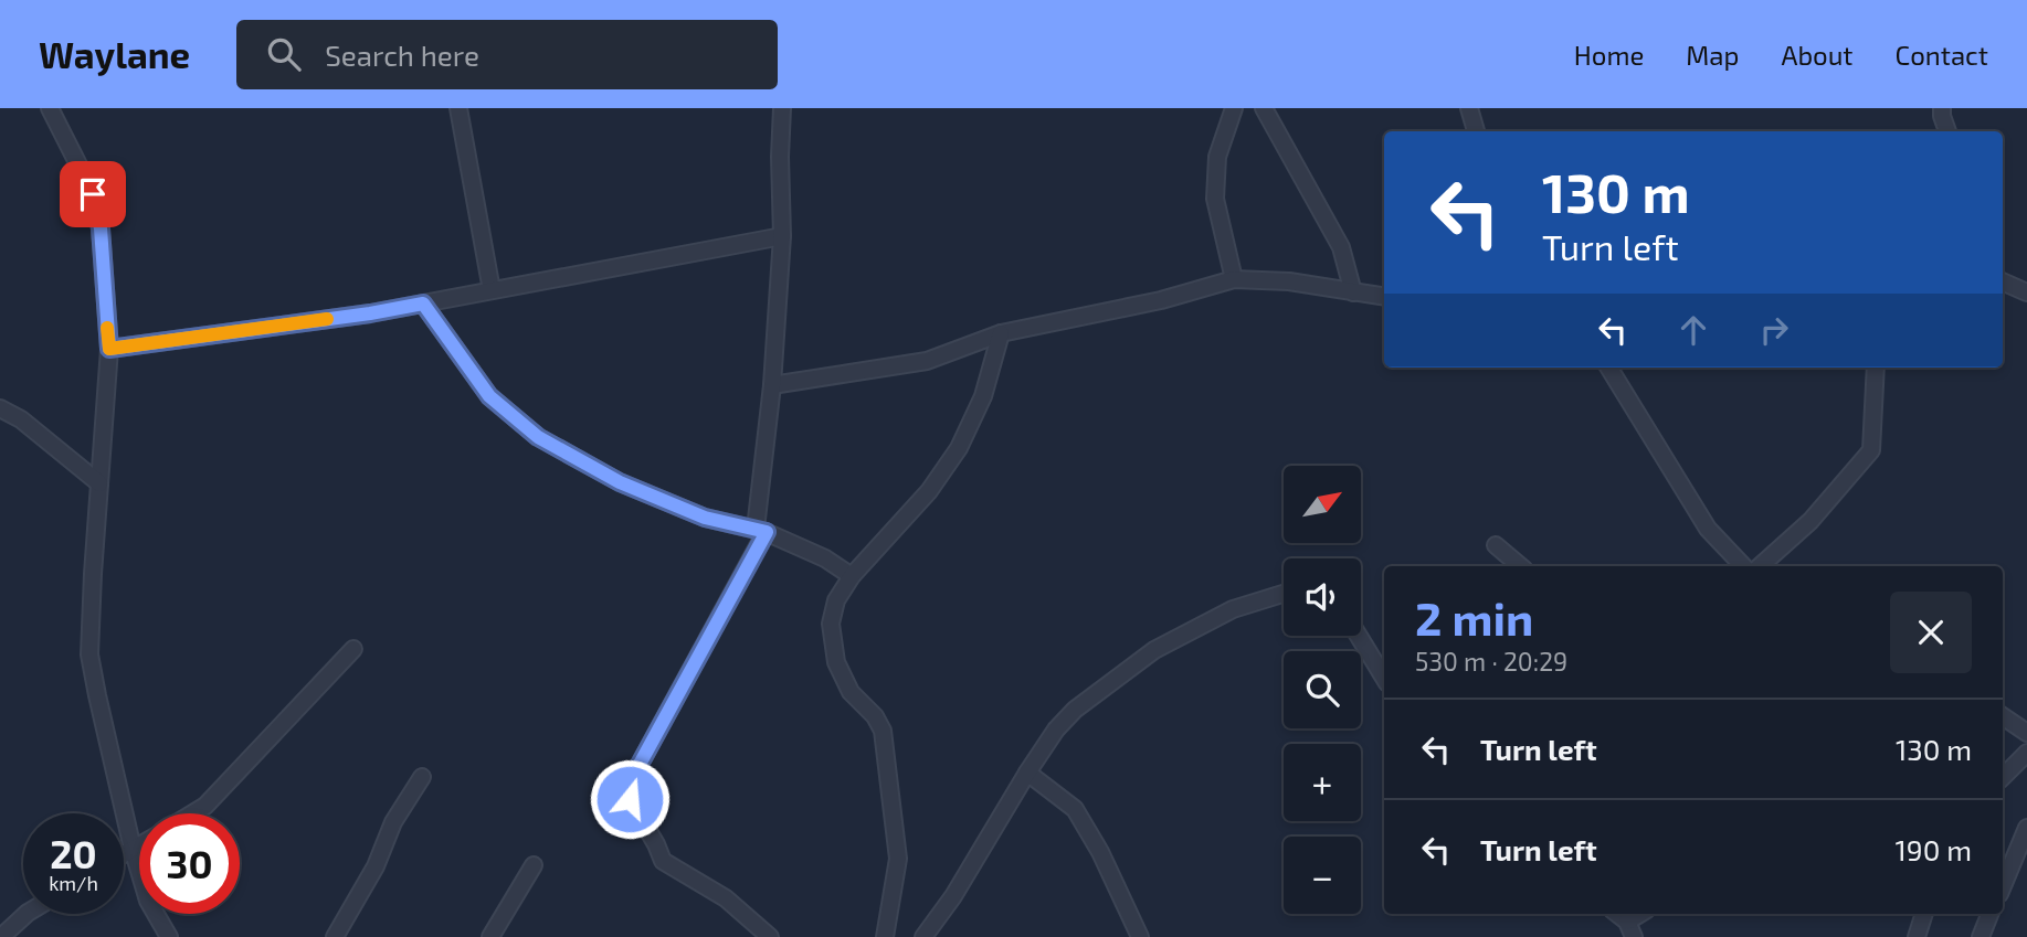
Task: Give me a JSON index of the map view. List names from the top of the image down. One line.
{"north":"top right","page":{"header":"Waylane","search":"Search here","nav":["Home","Map","About","Contact"],"turn":["130 m","Turn left"],"map_buttons":["+","−"],"heading":["2 min","530 m · 20:29"],"list":[{"name":"Turn left","value":"130 m"},{"name":"Turn left","value":"190 m"}],"speed":"20 km/h","limit":"30"}}
